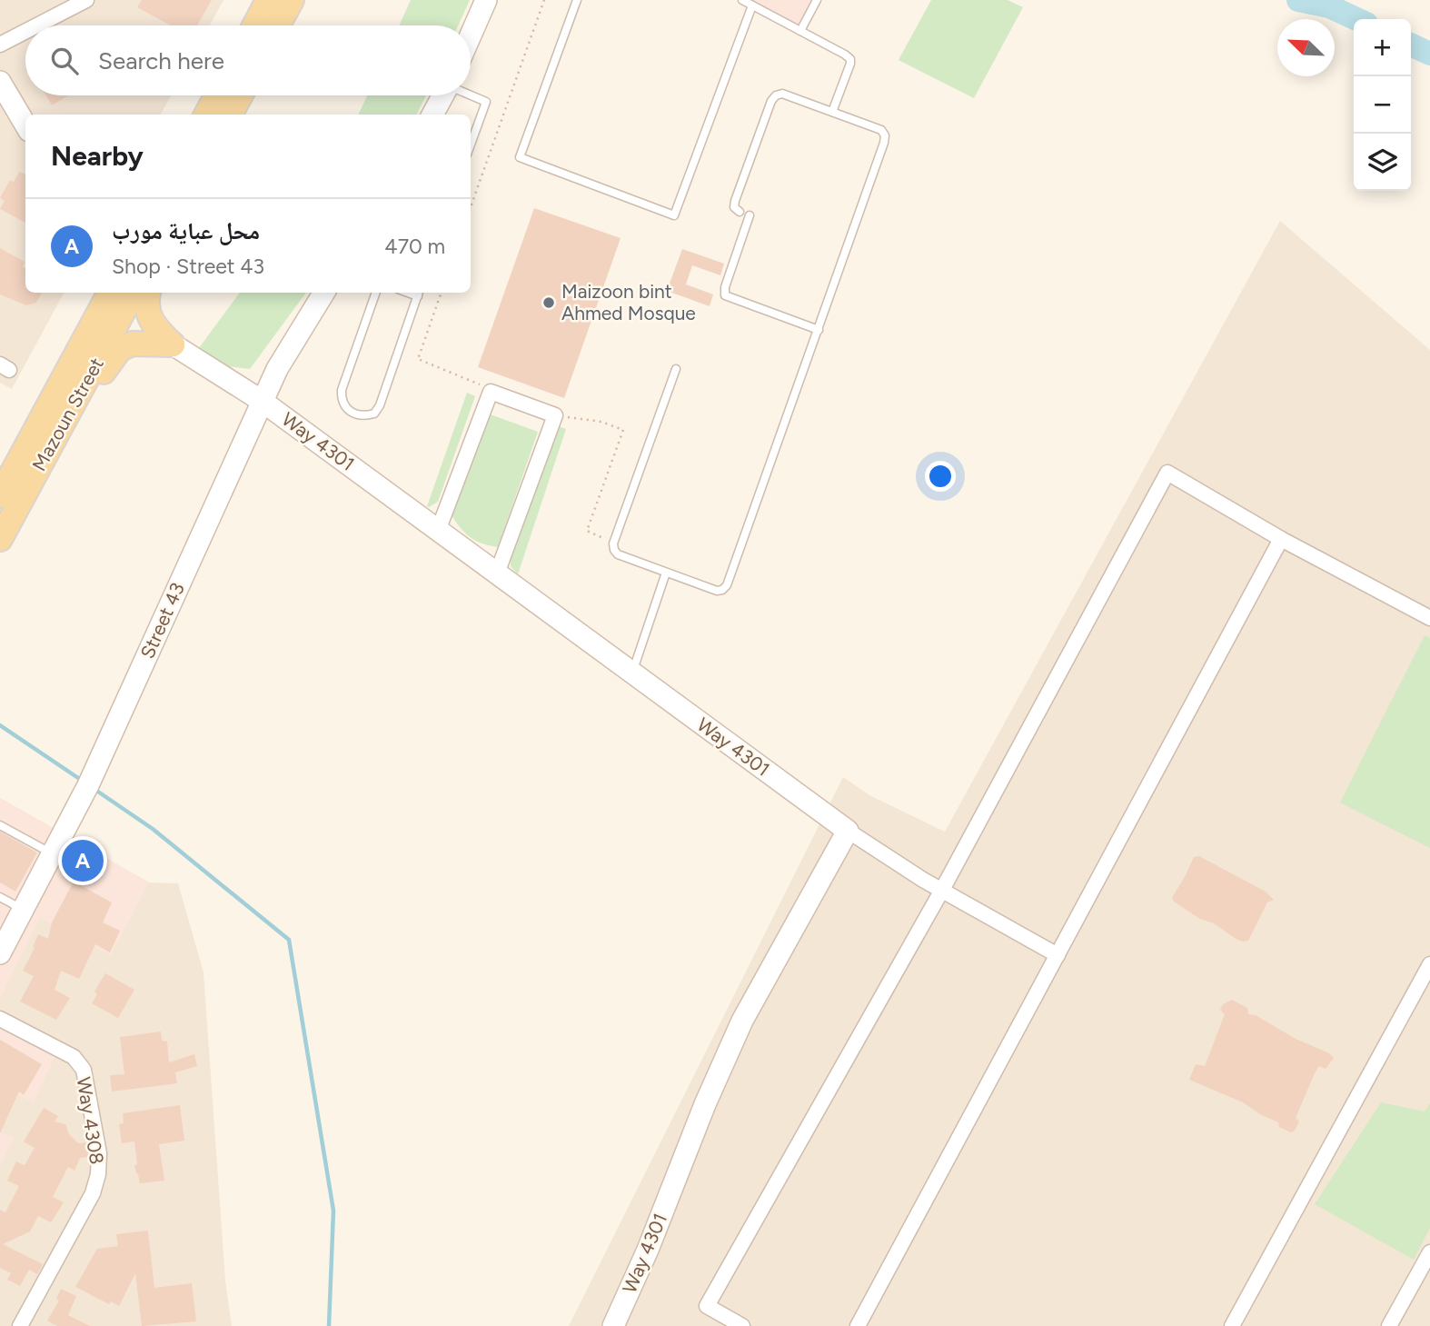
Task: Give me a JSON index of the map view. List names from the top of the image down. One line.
{"streets":{"main road":["Mazoun Street"],"street":["Way 4301","Street 43","Way 4308"]},"crossings":[["Way 4301","Street 43"]],"places":["Maizoon bint Ahmed Mosque"],"north":"top left","page":{"map_buttons":["+","−"],"search":"Search here","heading":"Nearby","list":[{"mark":"A","name":"محل عباية مورب","note":"Shop · Street 43","value":"470 m"}],"pins":"A"}}
